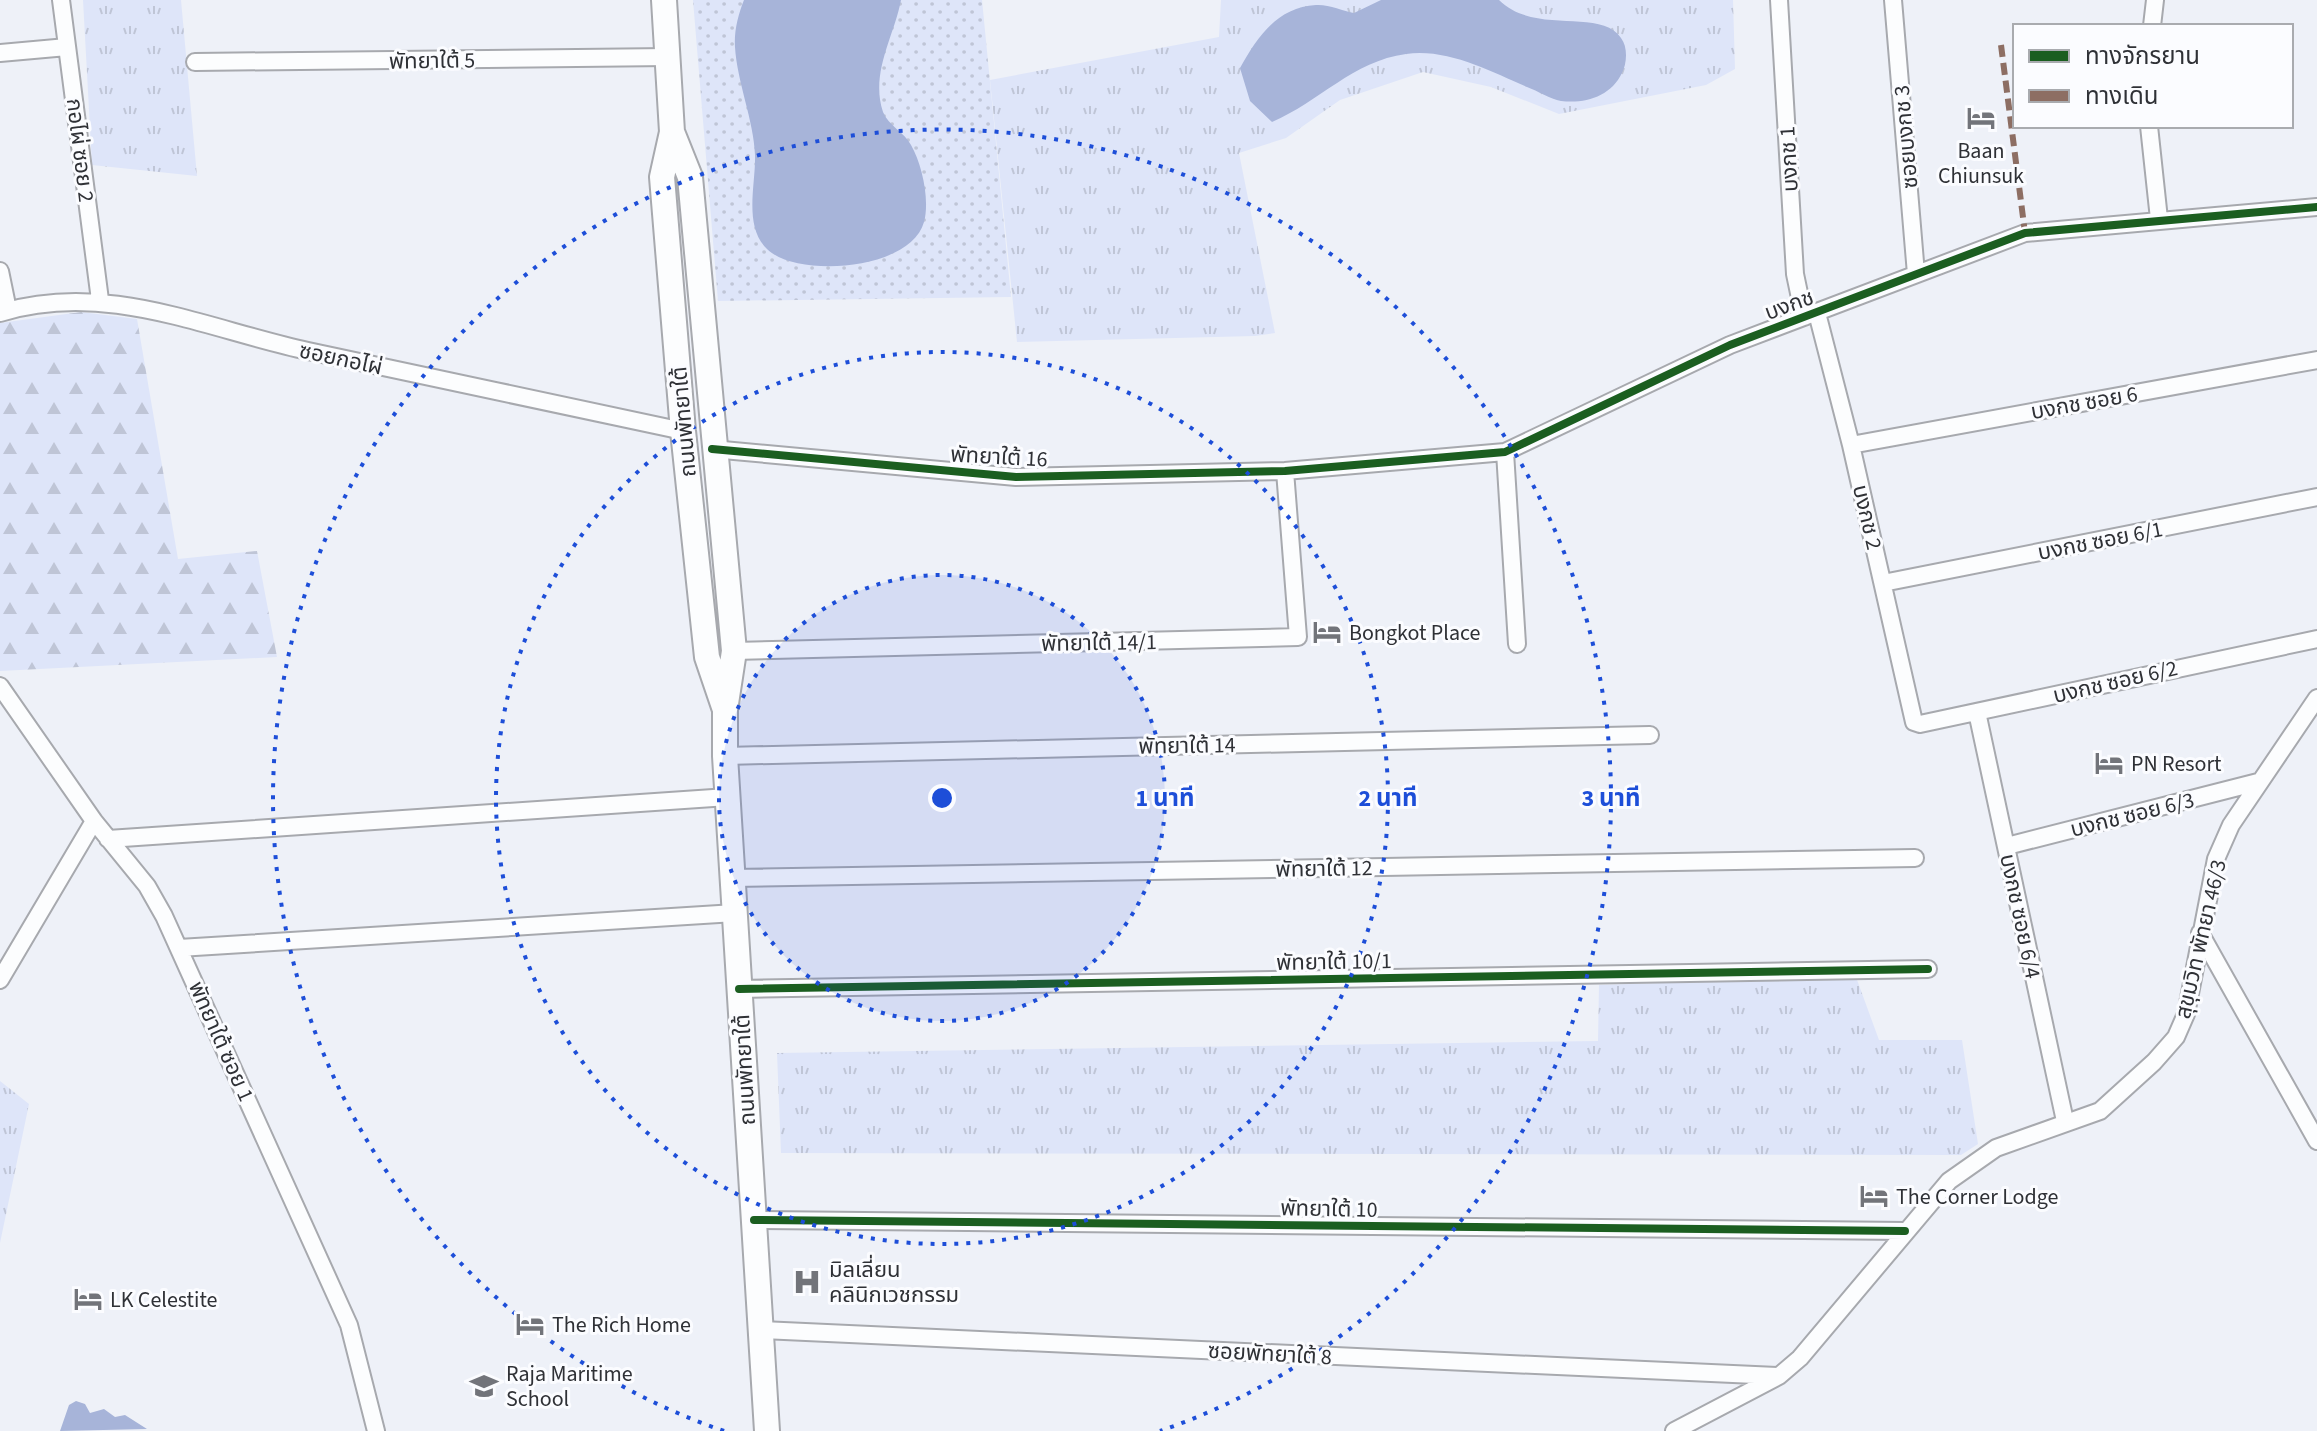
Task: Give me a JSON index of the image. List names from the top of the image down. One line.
{"streets":{"main road":["ถนนพัทยาใต้"],"street":["พัทยาใต้ 5","ซอยบงกช 3","กอไผ่ ซอย 2","บงกช 1","บงกช","ซอยกอไผ่","บงกช ซอย 6","พัทยาใต้ 16","บงกช 2","บงกช ซอย 6/1","พัทยาใต้ 14/1","บงกช ซอย 6/2","พัทยาใต้ 14","บงกช ซอย 6/3","พัทยาใต้ 12","บงกช ซอย 6/4","สุขุมวิท พัทยา 46/3","พัทยาใต้ 10/1","พัทยาใต้ ซอย 1","พัทยาใต้ 10","ซอยพัทยาใต้ 8"]},"crossings":[["พัทยาใต้ 5","ถนนพัทยาใต้"],["ซอยบงกช 3","บงกช"],["กอไผ่ ซอย 2","ซอยกอไผ่"],["บงกช 1","บงกช"],["บงกช 1","บงกช 2"],["บงกช","พัทยาใต้ 16"],["บงกช","บงกช 2"],["บงกช","พัทยาใต้ 14/1"],["ซอยกอไผ่","ถนนพัทยาใต้"],["บงกช ซอย 6","บงกช 2"],["ถนนพัทยาใต้","พัทยาใต้ 16"],["ถนนพัทยาใต้","พัทยาใต้ 14/1"],["ถนนพัทยาใต้","พัทยาใต้ 14"],["ถนนพัทยาใต้","พัทยาใต้ 12"],["ถนนพัทยาใต้","พัทยาใต้ 10/1"],["ถนนพัทยาใต้","พัทยาใต้ 10"],["ถนนพัทยาใต้","ซอยพัทยาใต้ 8"],["พัทยาใต้ 16","พัทยาใต้ 14/1"],["บงกช 2","บงกช ซอย 6/1"],["บงกช 2","บงกช ซอย 6/2"],["บงกช ซอย 6/2","บงกช ซอย 6/4"],["บงกช ซอย 6/3","บงกช ซอย 6/4"],["บงกช ซอย 6/3","สุขุมวิท พัทยา 46/3"],["บงกช ซอย 6/4","สุขุมวิท พัทยา 46/3"],["สุขุมวิท พัทยา 46/3","พัทยาใต้ 10"],["สุขุมวิท พัทยา 46/3","ซอยพัทยาใต้ 8"]],"places":{"hotel":["Baan Chiunsuk","Bongkot Place","PN Resort","The Corner Lodge","LK Celestite","The Rich Home"],"hospital":["มิลเลี่ยน คลินิกเวชกรรม"],"school or university":["Raja Maritime School"]},"legend":["ทางจักรยาน","ทางเดิน"],"rings":["1 นาที","2 นาที","3 นาที"]}
